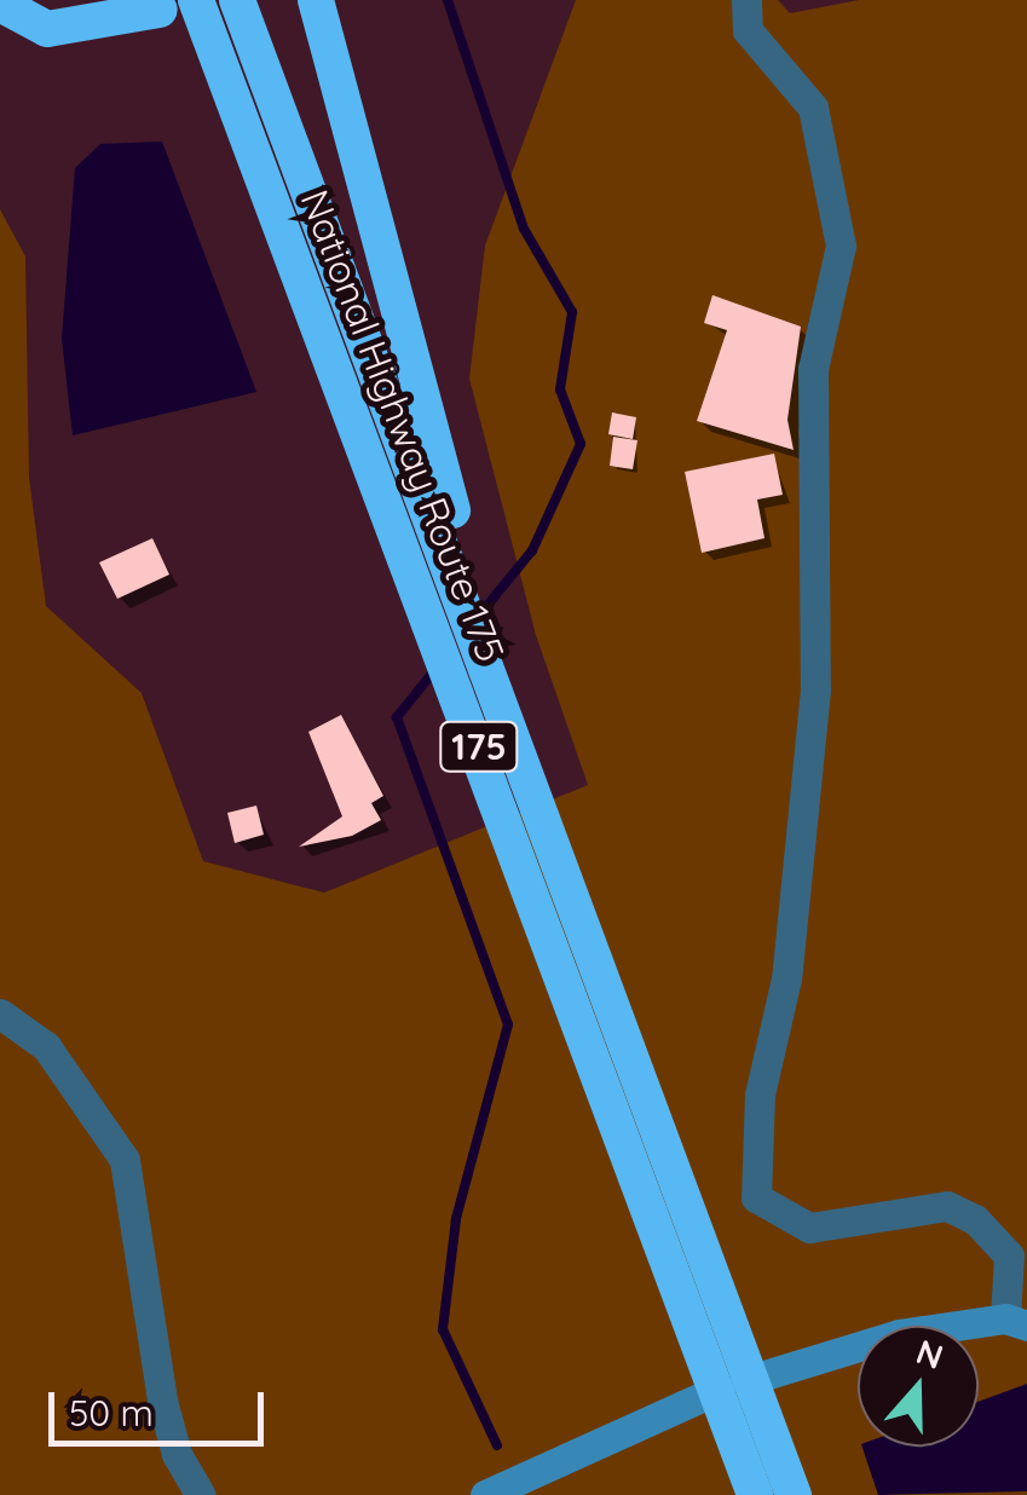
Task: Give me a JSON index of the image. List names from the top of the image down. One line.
{"streets":{"highway":["National Highway Route 175","175"]},"scale_bar":"50 m","north":"top"}
